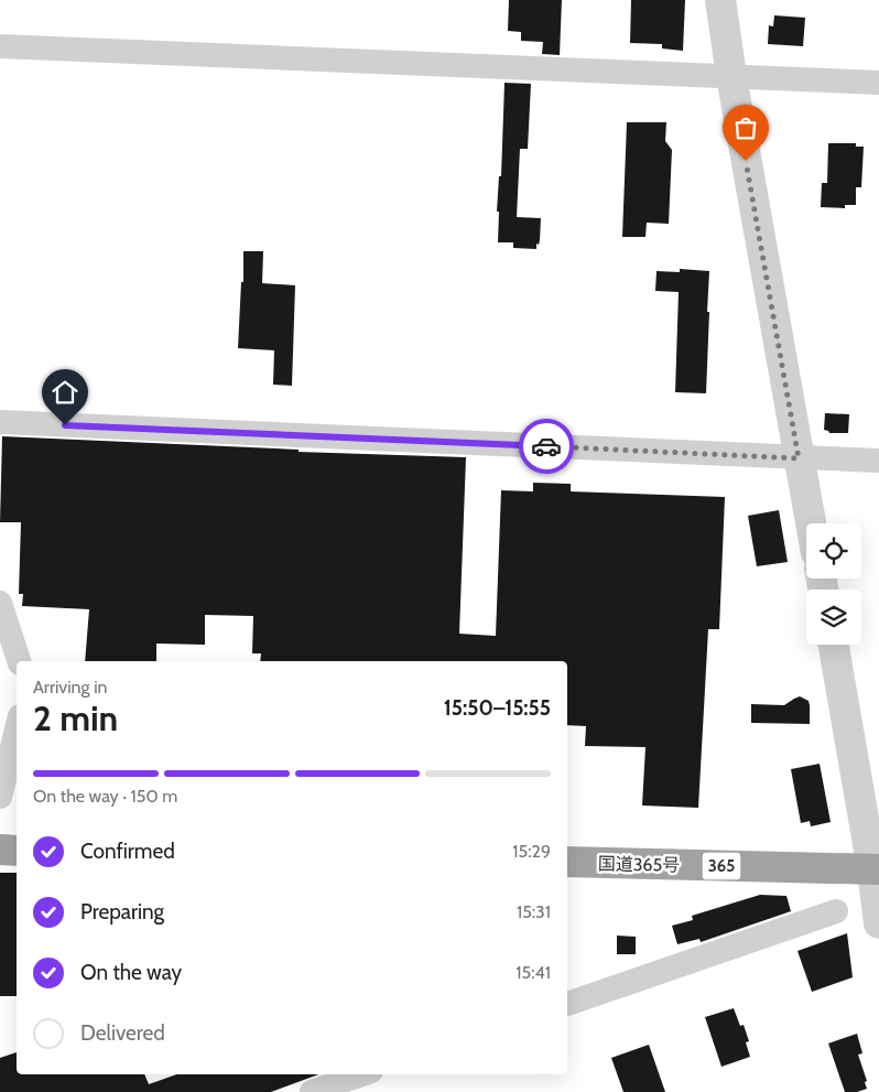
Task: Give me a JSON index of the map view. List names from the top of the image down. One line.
{"streets":{"highway":["国道365号","365"]},"page":{"heading":["2 min","Arriving in","15:50–15:55"],"bar":"On the way · 150 m","list":[["Confirmed","15:29"],["Preparing","15:31"],["On the way","15:41"],"Delivered"]}}
